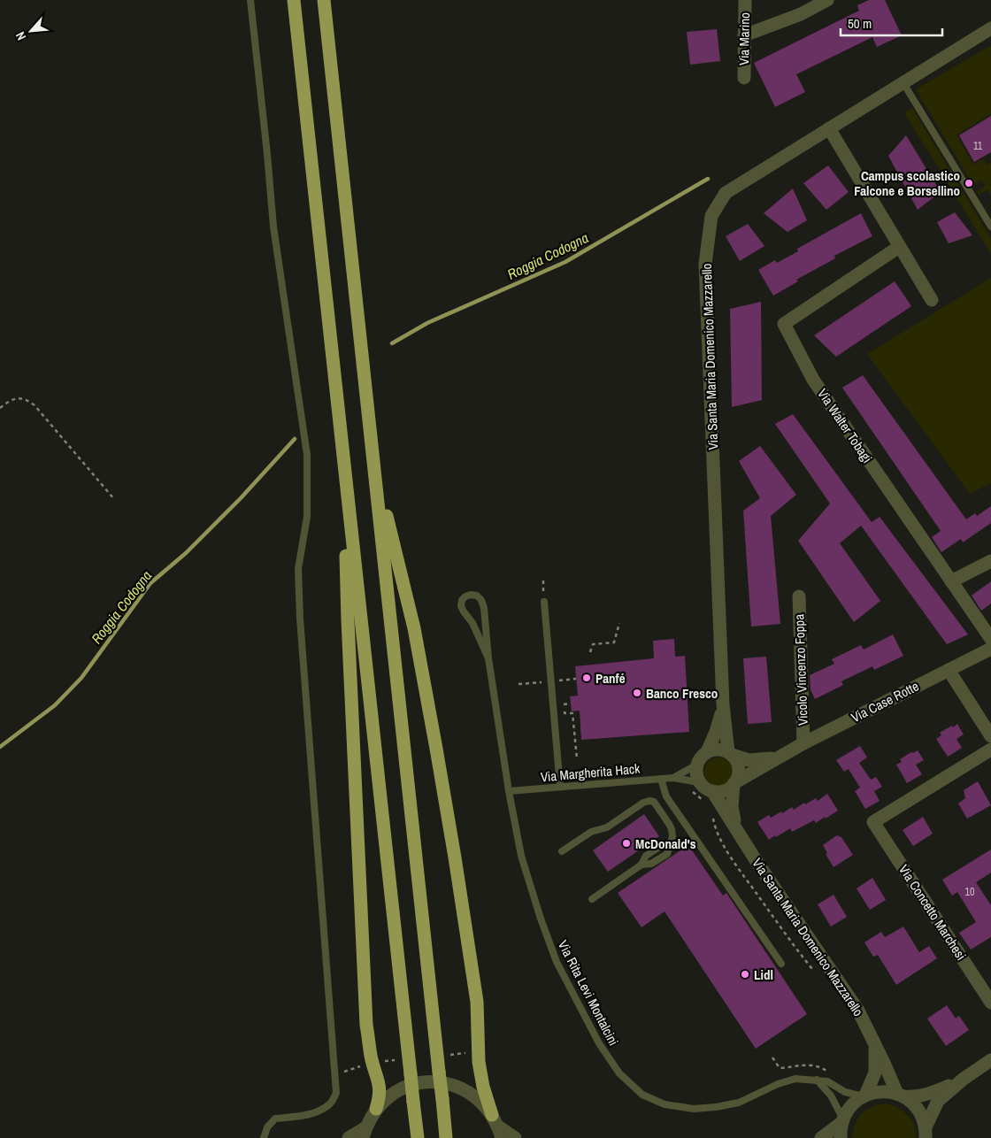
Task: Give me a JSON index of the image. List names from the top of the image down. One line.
{"streets":{"street":["Via Marino","Via Santa Maria Domenico Mazzarello","Via Walter Tobagi","Vicolo Vincenzo Foppa","Via Case Rotte","Via Concetto Marchesi"],"lane":["Via Margherita Hack","Via Rita Levi Montalcini"]},"crossings":[["Via Santa Maria Domenico Mazzarello","Via Case Rotte"],["Via Santa Maria Domenico Mazzarello","Via Rita Levi Montalcini"],["Vicolo Vincenzo Foppa","Via Case Rotte"],["Via Margherita Hack","Via Rita Levi Montalcini"]],"water":["Roggia Codogna"],"places":["Campus scolastico Falcone e Borsellino","Panfé","Banco Fresco","McDonald's","Lidl"],"house_numbers":["11","10"],"scale_bar":"50 m","north":"bottom left"}
